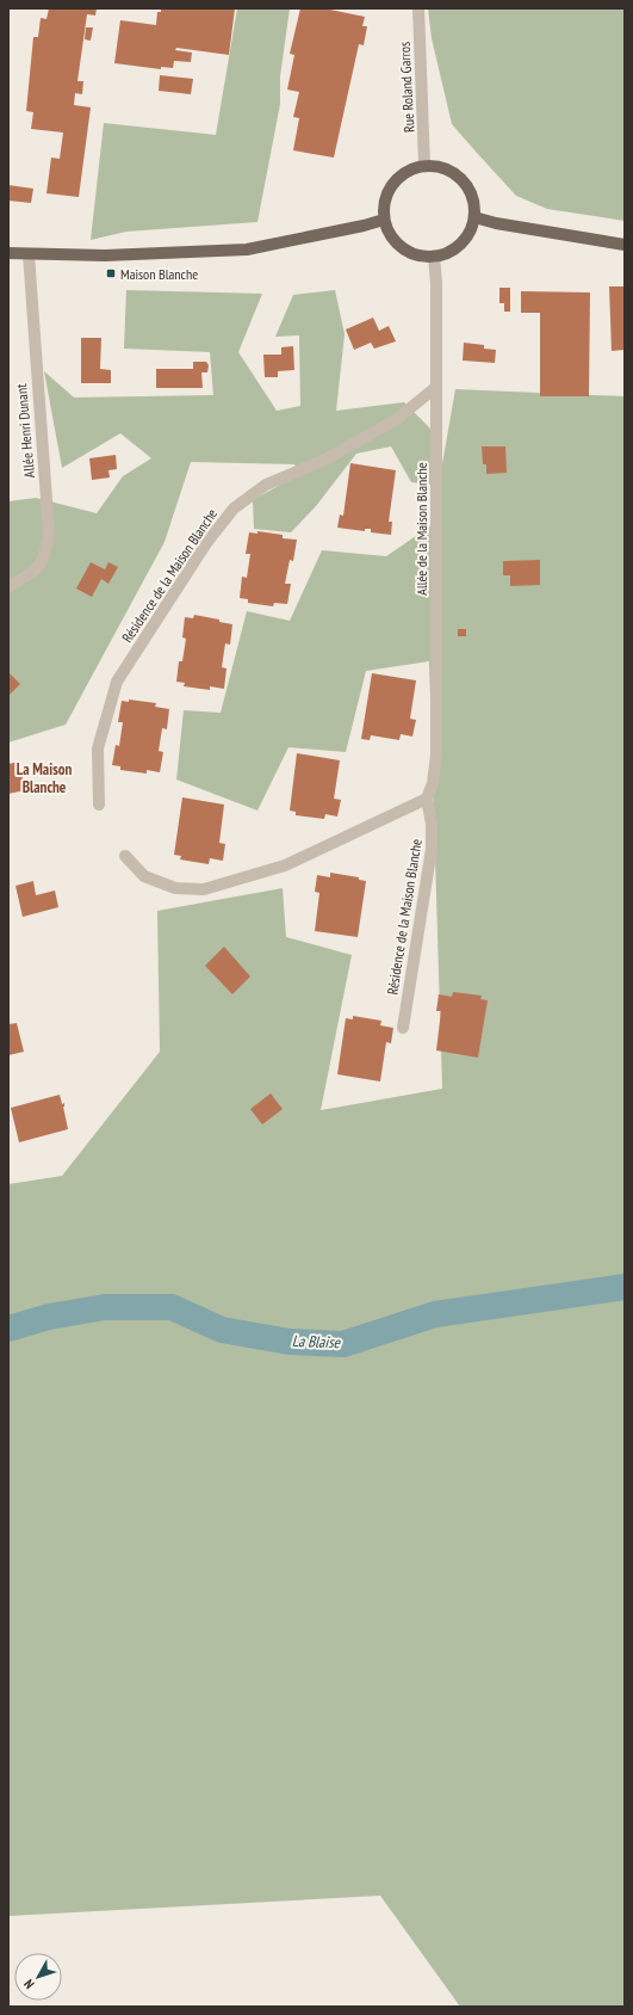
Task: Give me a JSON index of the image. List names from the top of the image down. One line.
{"streets":{"street":["Rue Roland Garros","Allée Henri Dunant","Allée de la Maison Blanche","Résidence de la Maison Blanche"]},"crossings":[["Rue Roland Garros","Allée de la Maison Blanche"],["Allée de la Maison Blanche","Résidence de la Maison Blanche"]],"districts":["La Maison Blanche"],"water":["La Blaise"],"places":{"transit":["Maison Blanche"]},"north":"bottom left"}
